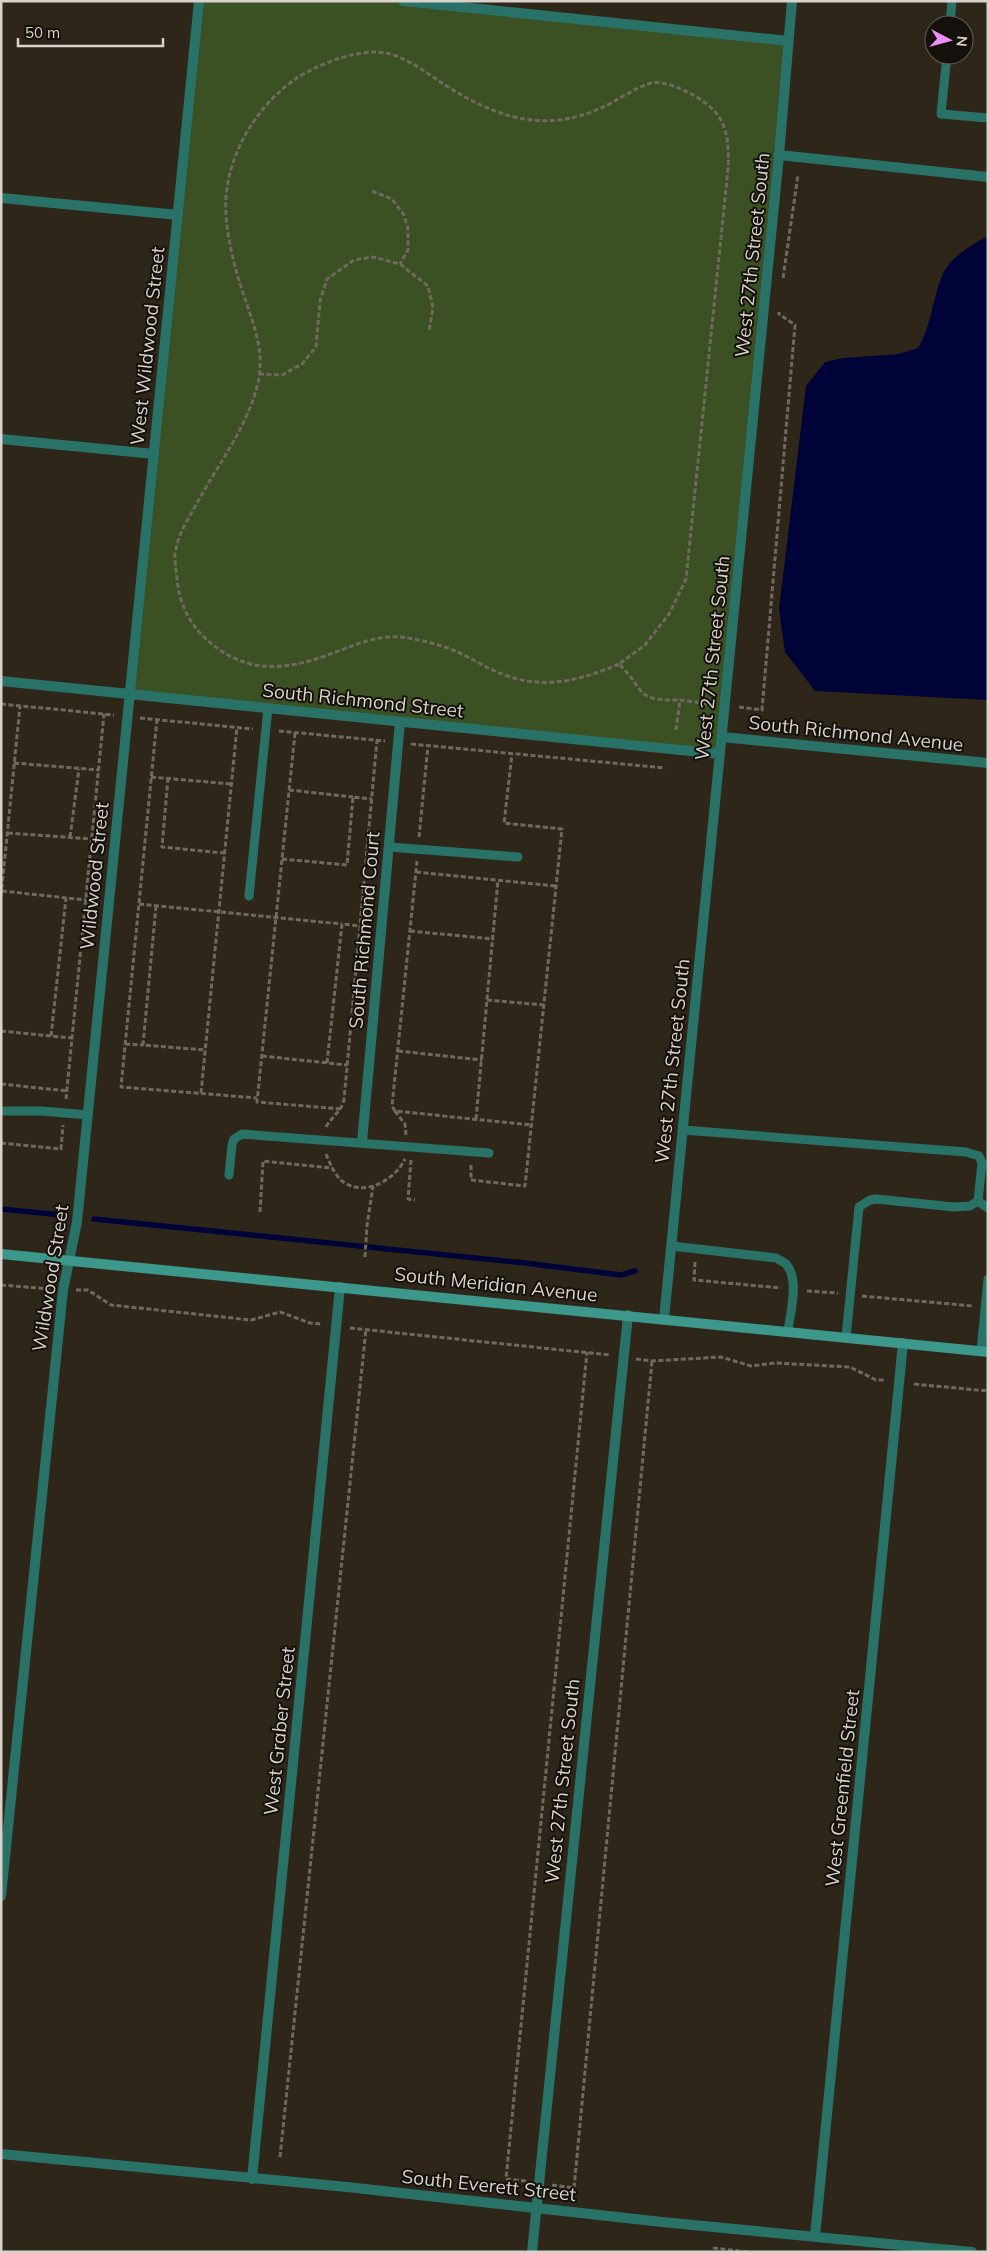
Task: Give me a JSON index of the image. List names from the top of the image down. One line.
{"streets":{"main road":["South Meridian Avenue"],"street":["West 27th Street South","West Wildwood Street","South Richmond Street","South Richmond Avenue","Wildwood Street","South Richmond Court","West Graber Street","West Greenfield Street","South Everett Street"]},"crossings":[["West 27th Street South","South Richmond Street"],["West 27th Street South","South Richmond Avenue"],["West 27th Street South","South Meridian Avenue"],["West 27th Street South","South Everett Street"],["West Wildwood Street","South Richmond Street"],["West Wildwood Street","Wildwood Street"],["South Richmond Street","Wildwood Street"],["South Richmond Street","South Richmond Court"],["Wildwood Street","South Meridian Avenue"],["South Meridian Avenue","West Graber Street"],["South Meridian Avenue","West Greenfield Street"],["West Graber Street","South Everett Street"],["West Greenfield Street","South Everett Street"]],"scale_bar":"50 m","north":"right"}
